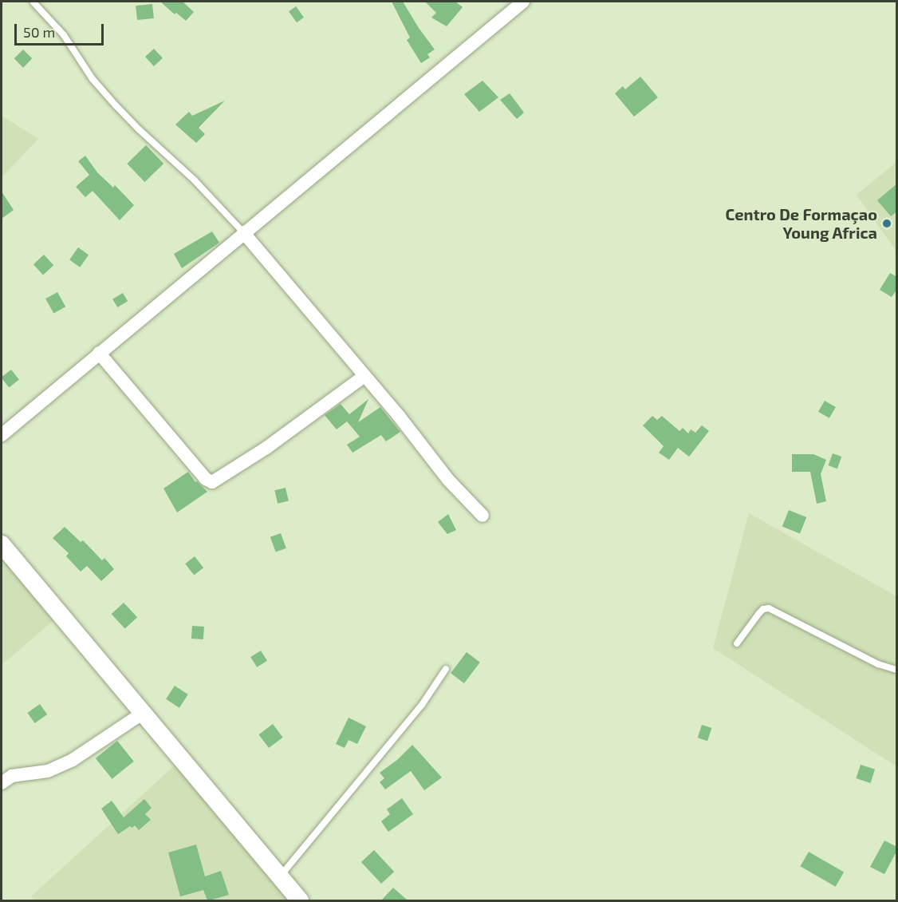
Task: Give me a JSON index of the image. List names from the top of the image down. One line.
{"places":["Centro De Formaçao Young Africa"],"scale_bar":"50 m"}
